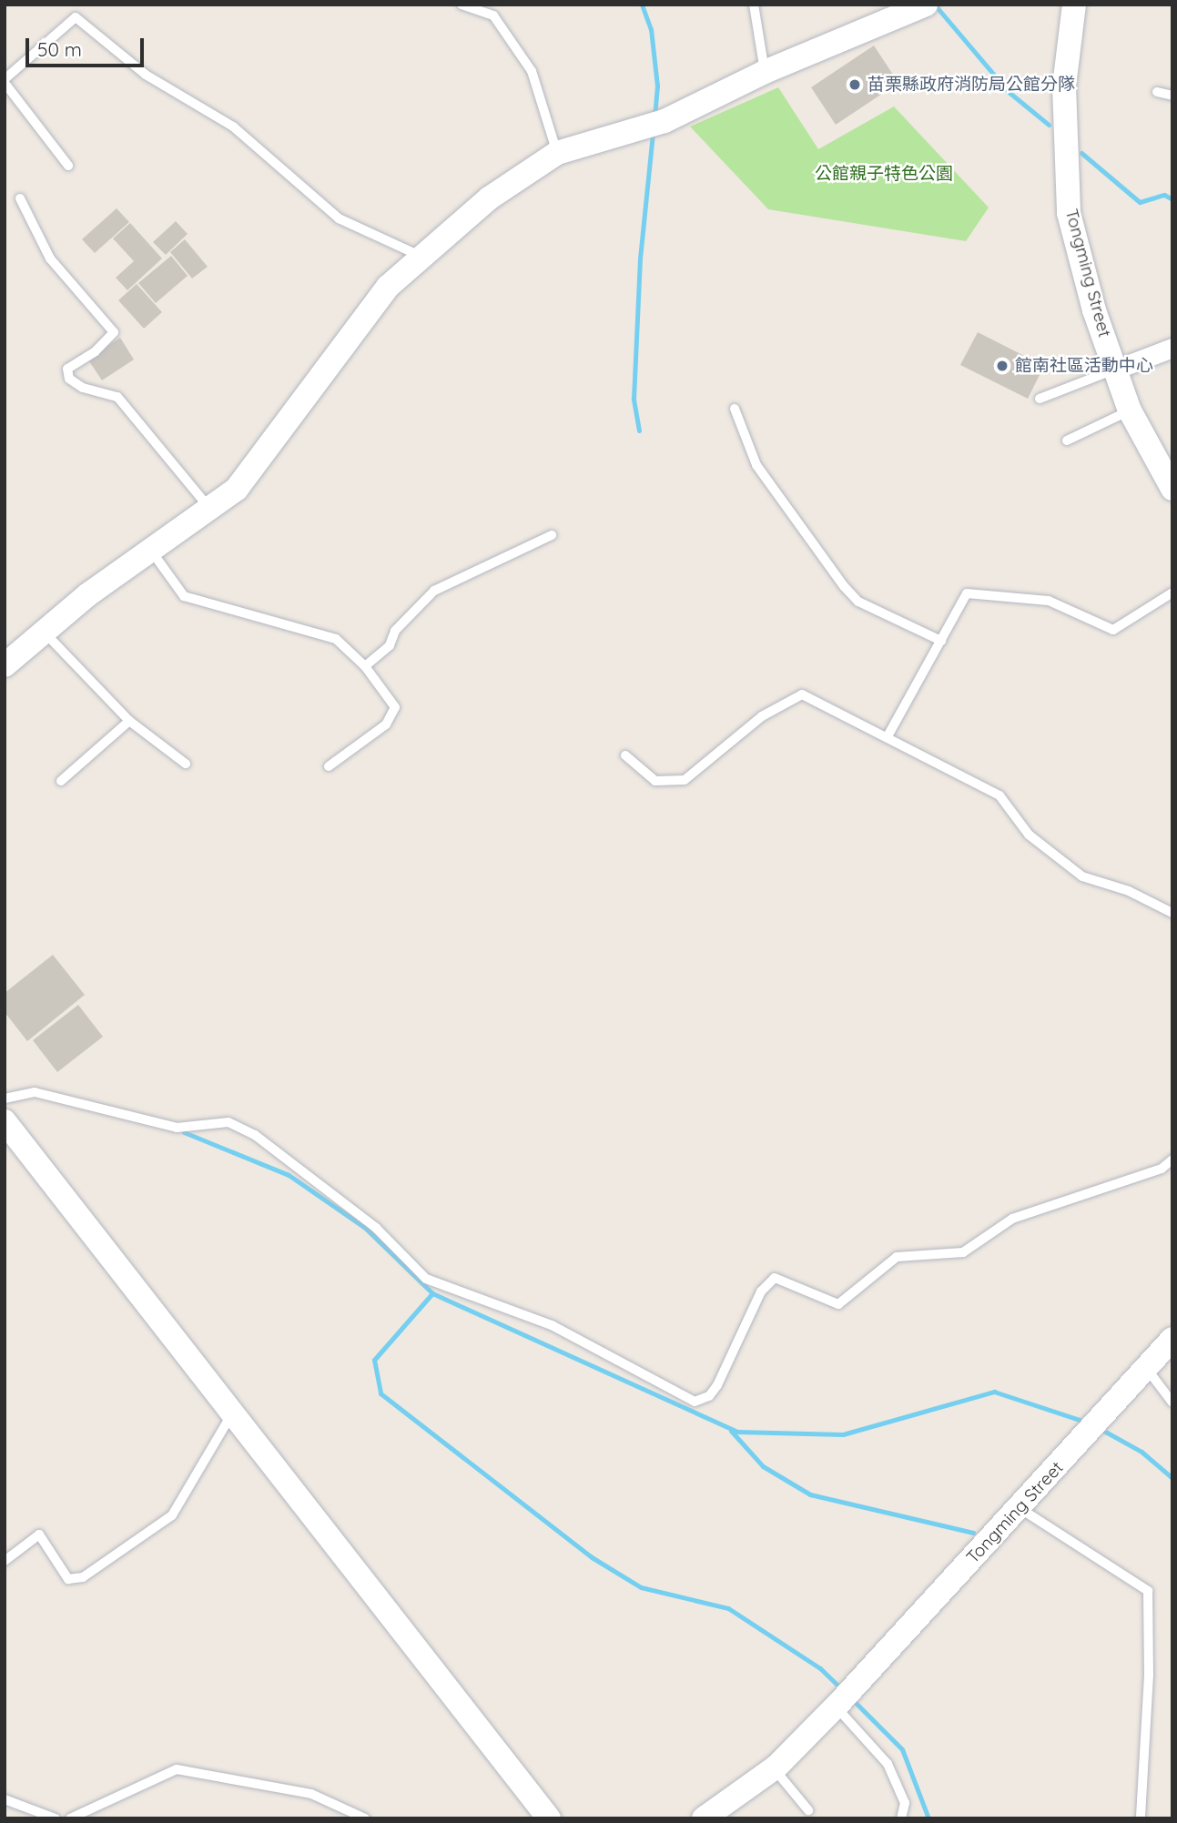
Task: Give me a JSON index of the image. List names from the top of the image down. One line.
{"streets":{"street":["Tongming Street"]},"parks":["公館親子特色公園"],"places":["苗栗縣政府消防局公館分隊","館南社區活動中心"],"scale_bar":"50 m"}
